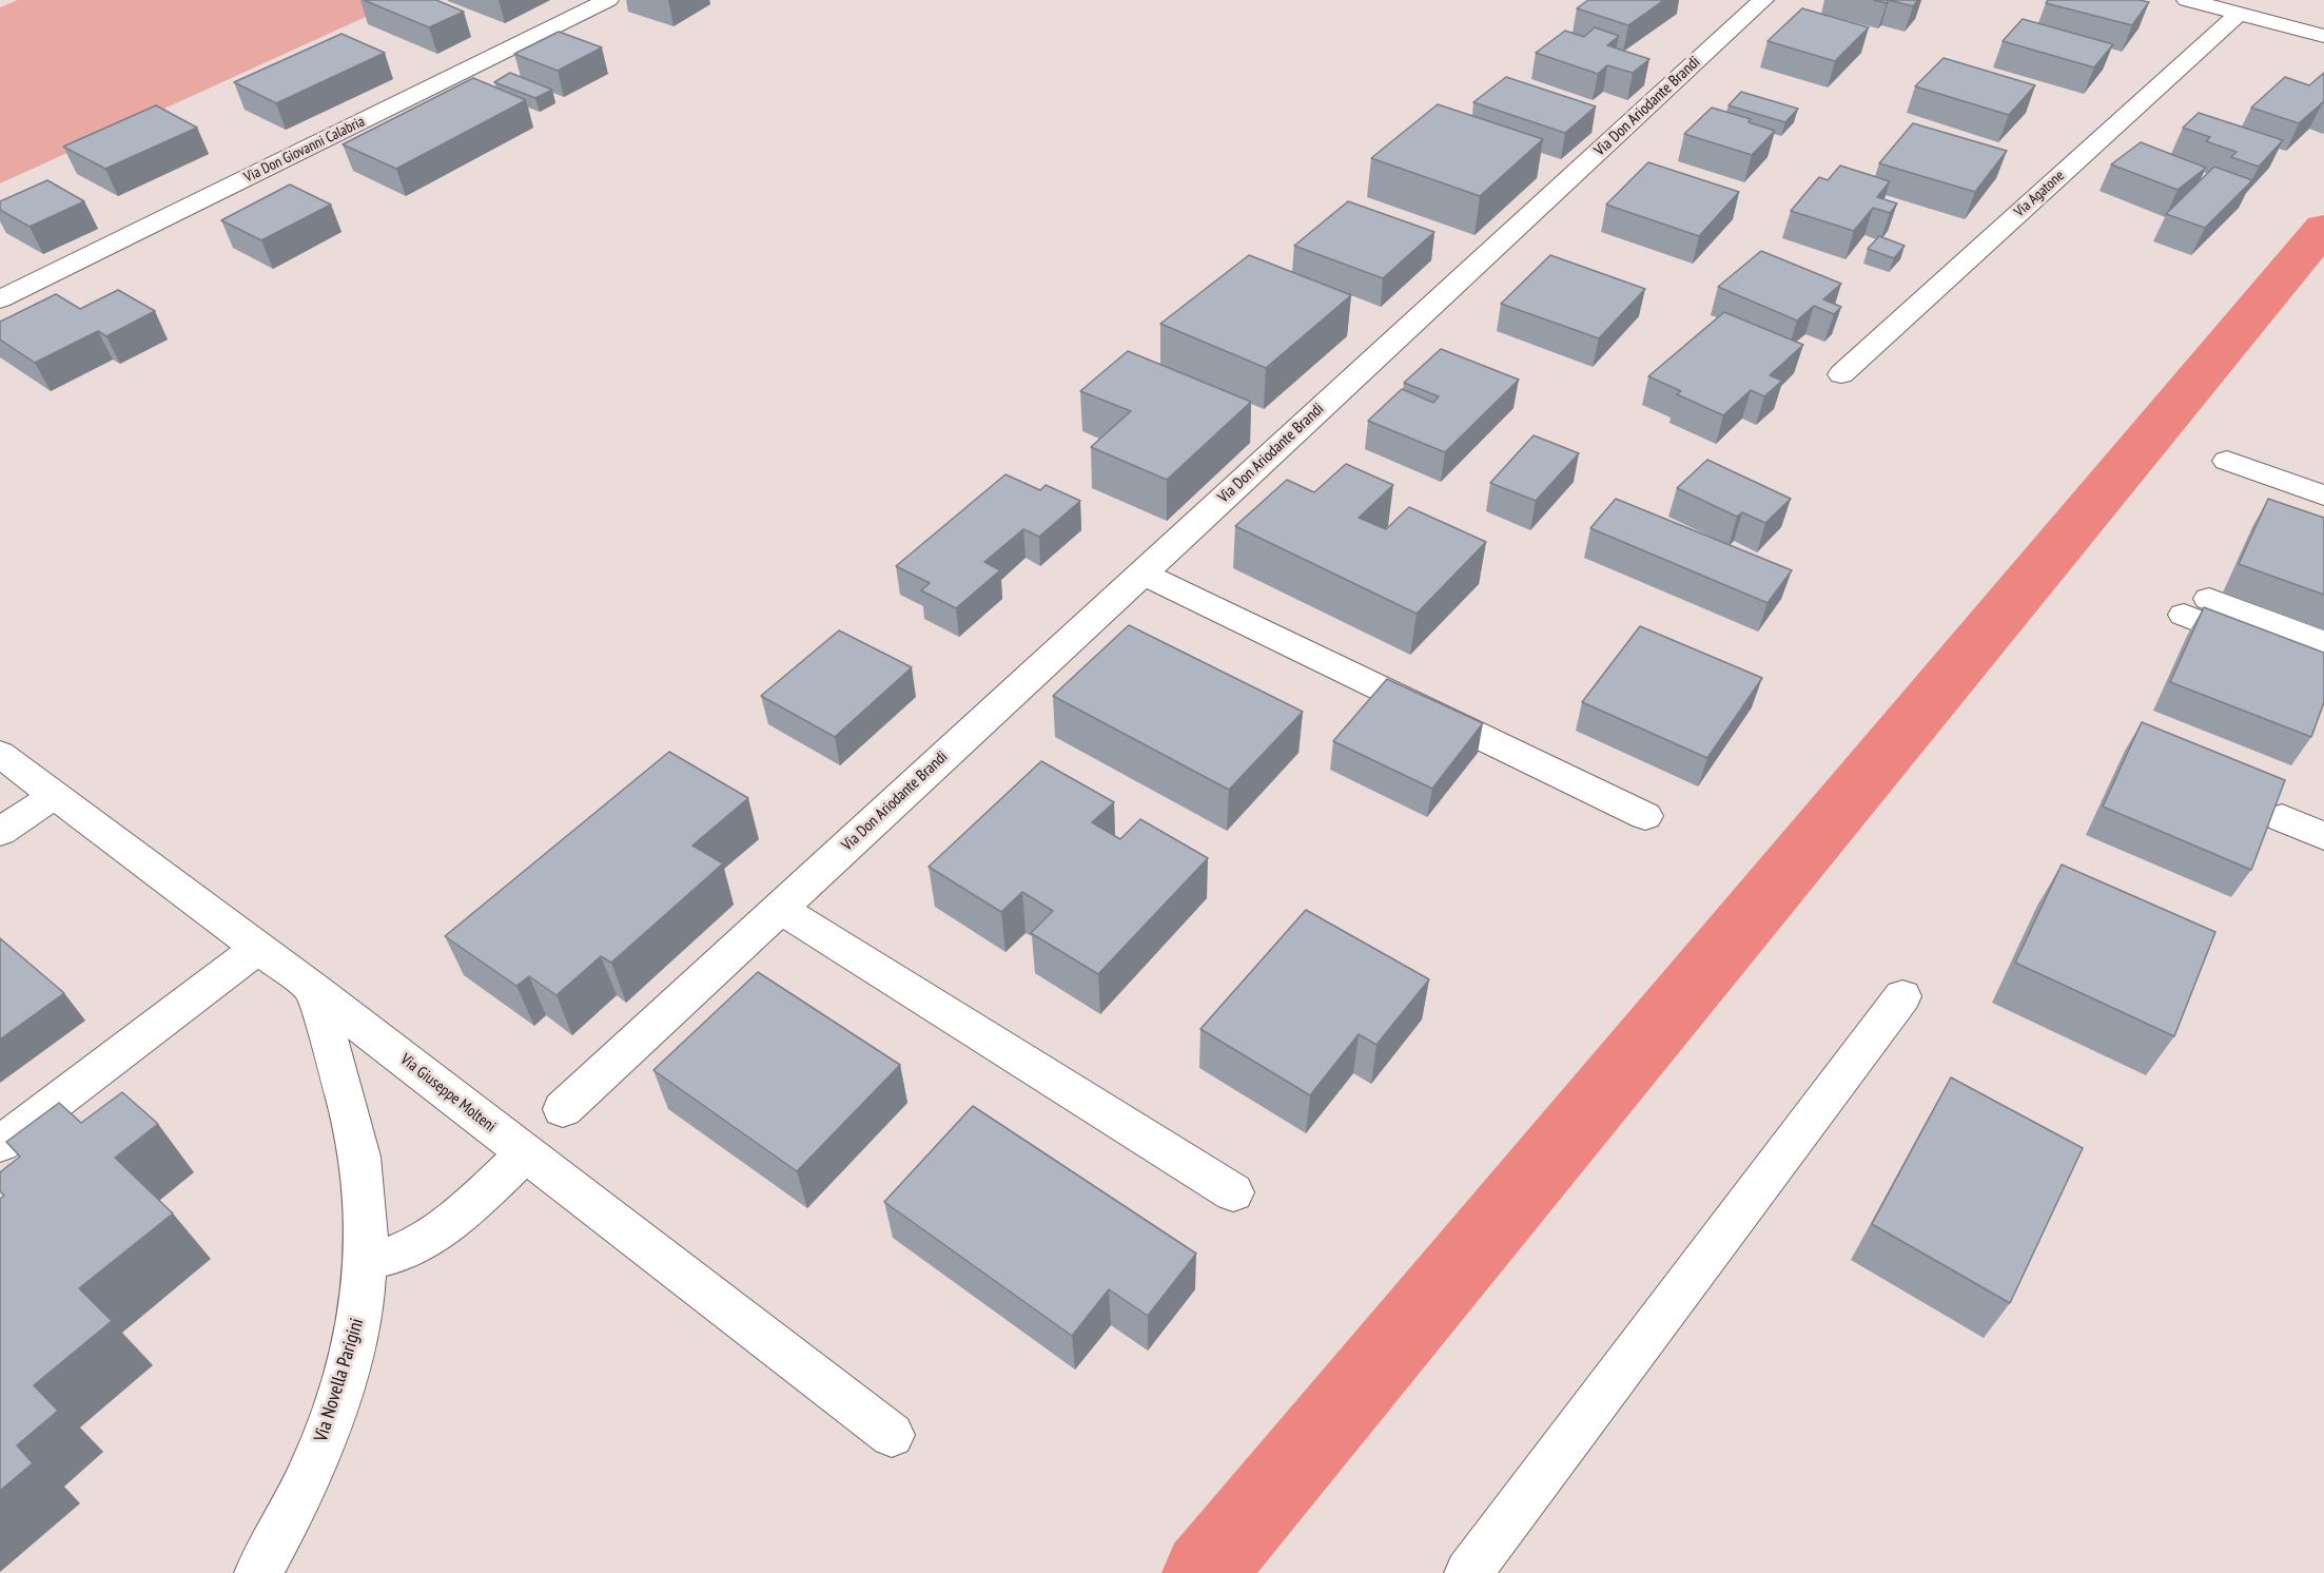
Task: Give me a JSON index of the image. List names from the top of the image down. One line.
{"streets":{"street":["Via Don Ariodante Brandi","Via Don Giovanni Calabria","Via Agatone","Via Giuseppe Molteni","Via Novella Parigini"]},"crossings":[["Via Giuseppe Molteni","Via Novella Parigini"]]}
